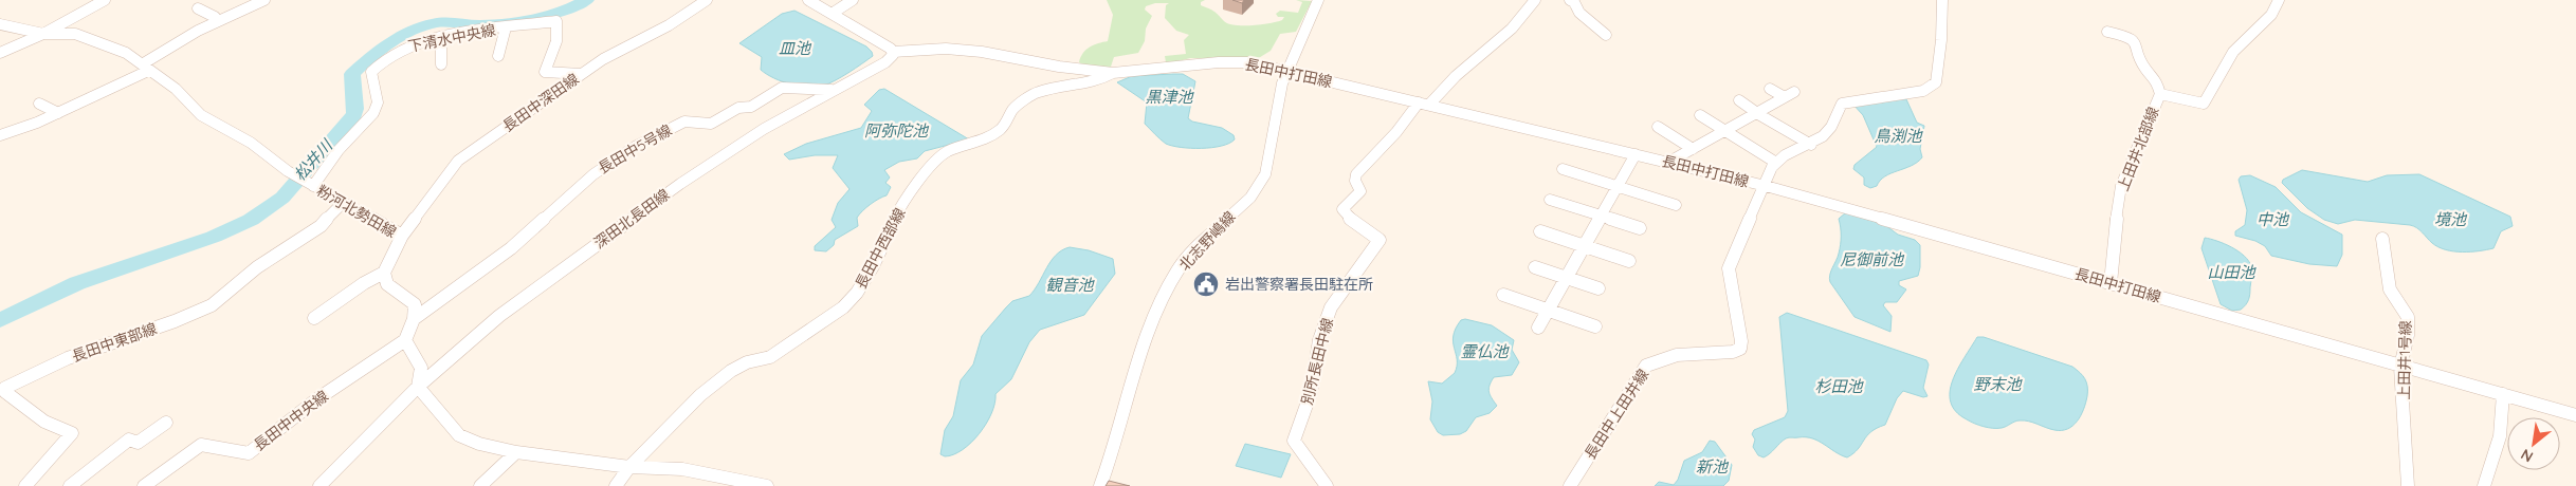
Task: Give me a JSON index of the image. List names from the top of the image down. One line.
{"streets":{"street":["下清水中央線","長田中打田線","長田中深田線","長田中5号線","上田井北部線","粉河北勢田線","深田北長田線","北志野嶋線","長田中西部線","長田中東部線","上田井1号線","別所長田中線","長田中上田井線","長田中中央線"]},"crossings":[["下清水中央線","長田中深田線"],["下清水中央線","粉河北勢田線"],["長田中打田線","上田井北部線"],["長田中打田線","深田北長田線"],["長田中打田線","北志野嶋線"],["長田中打田線","長田中西部線"],["長田中打田線","上田井1号線"],["長田中打田線","別所長田中線"],["長田中打田線","長田中上田井線"],["長田中深田線","粉河北勢田線"],["長田中5号線","深田北長田線"],["粉河北勢田線","長田中東部線"]],"water":["皿池","黒津池","阿弥陀池","鳥渕池","松井川","中池","境池","尼御前池","山田池","観音池","霊仏池","野末池","杉田池","新池"],"places":{"public building":["岩出警察署長田駐在所"]},"north":"bottom left"}
